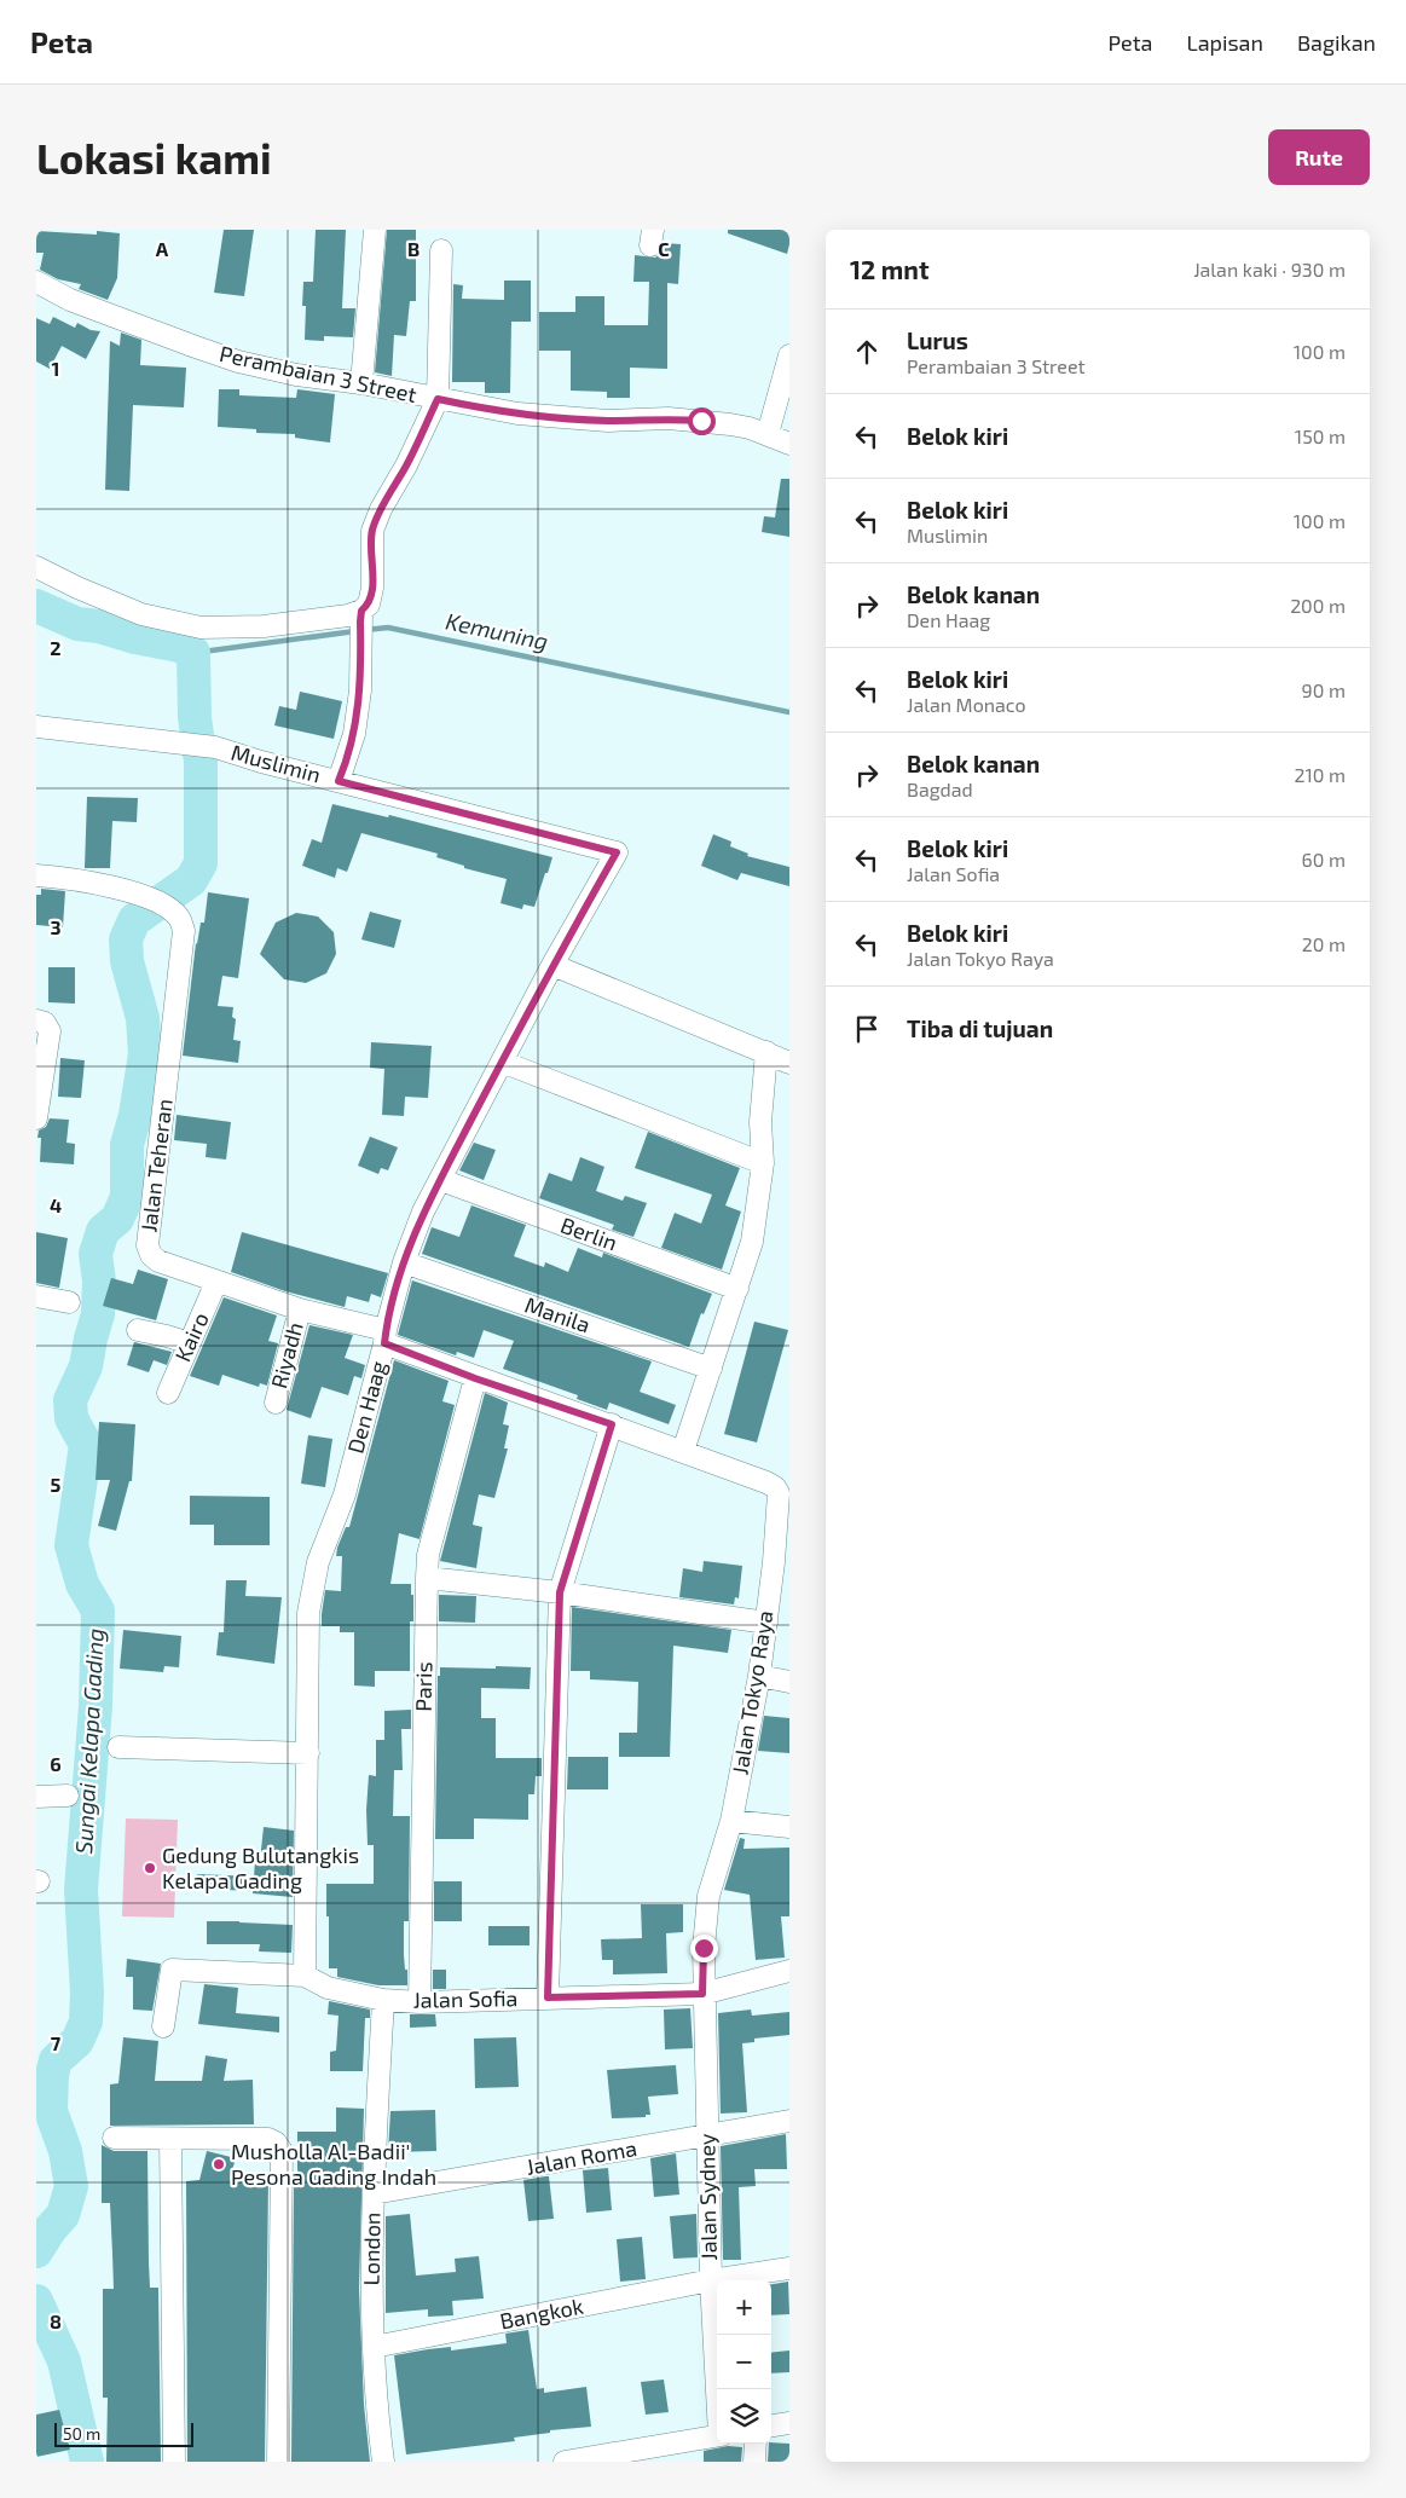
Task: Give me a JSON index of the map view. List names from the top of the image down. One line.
{"streets":{"street":["Perambaian 3 Street","Muslimin","Jalan Teheran","Berlin","Manila","Kairo","Riyadh","Den Haag","Paris","Jalan Tokyo Raya","Jalan Sofia","Jalan Roma","Jalan Sydney","London","Bangkok"]},"crossings":[["Muslimin","Den Haag"],["Jalan Teheran","Kairo"],["Jalan Teheran","Riyadh"],["Jalan Teheran","Den Haag"],["Jalan Teheran","Paris"],["Jalan Teheran","Jalan Tokyo Raya"],["Berlin","Den Haag"],["Manila","Den Haag"],["Den Haag","Jalan Sofia"],["Paris","Jalan Sofia"],["Jalan Tokyo Raya","Jalan Sofia"],["Jalan Tokyo Raya","Jalan Sydney"],["Jalan Sofia","Jalan Sydney"],["Jalan Sofia","London"],["Jalan Roma","Jalan Sydney"],["Jalan Roma","London"],["Jalan Sydney","Bangkok"],["London","Bangkok"]],"water":["Kemuning","Sungai Kelapa Gading"],"places":["Gedung Bulutangkis Kelapa Gading","Musholla Al-Badii' Pesona Gading Indah"],"scale_bar":"50 m","page":{"header":"Peta","nav":["Peta","Lapisan","Bagikan"],"buttons":"Rute","title":"Lokasi kami","heading":["12 mnt","Jalan kaki · 930 m"],"list":[["Lurus","Perambaian 3 Street","100 m"],["Belok kiri","150 m"],["Belok kiri","Muslimin","100 m"],["Belok kanan","Den Haag","200 m"],["Belok kiri","Jalan Monaco","90 m"],["Belok kanan","Bagdad","210 m"],["Belok kiri","Jalan Sofia","60 m"],["Belok kiri","Jalan Tokyo Raya","20 m"],"Tiba di tujuan"],"map_buttons":["+","−"],"scale":"50 m"},"grid":{"columns":["A","B","C"],"rows":["1","2","3","4","5","6","7","8"]}}
